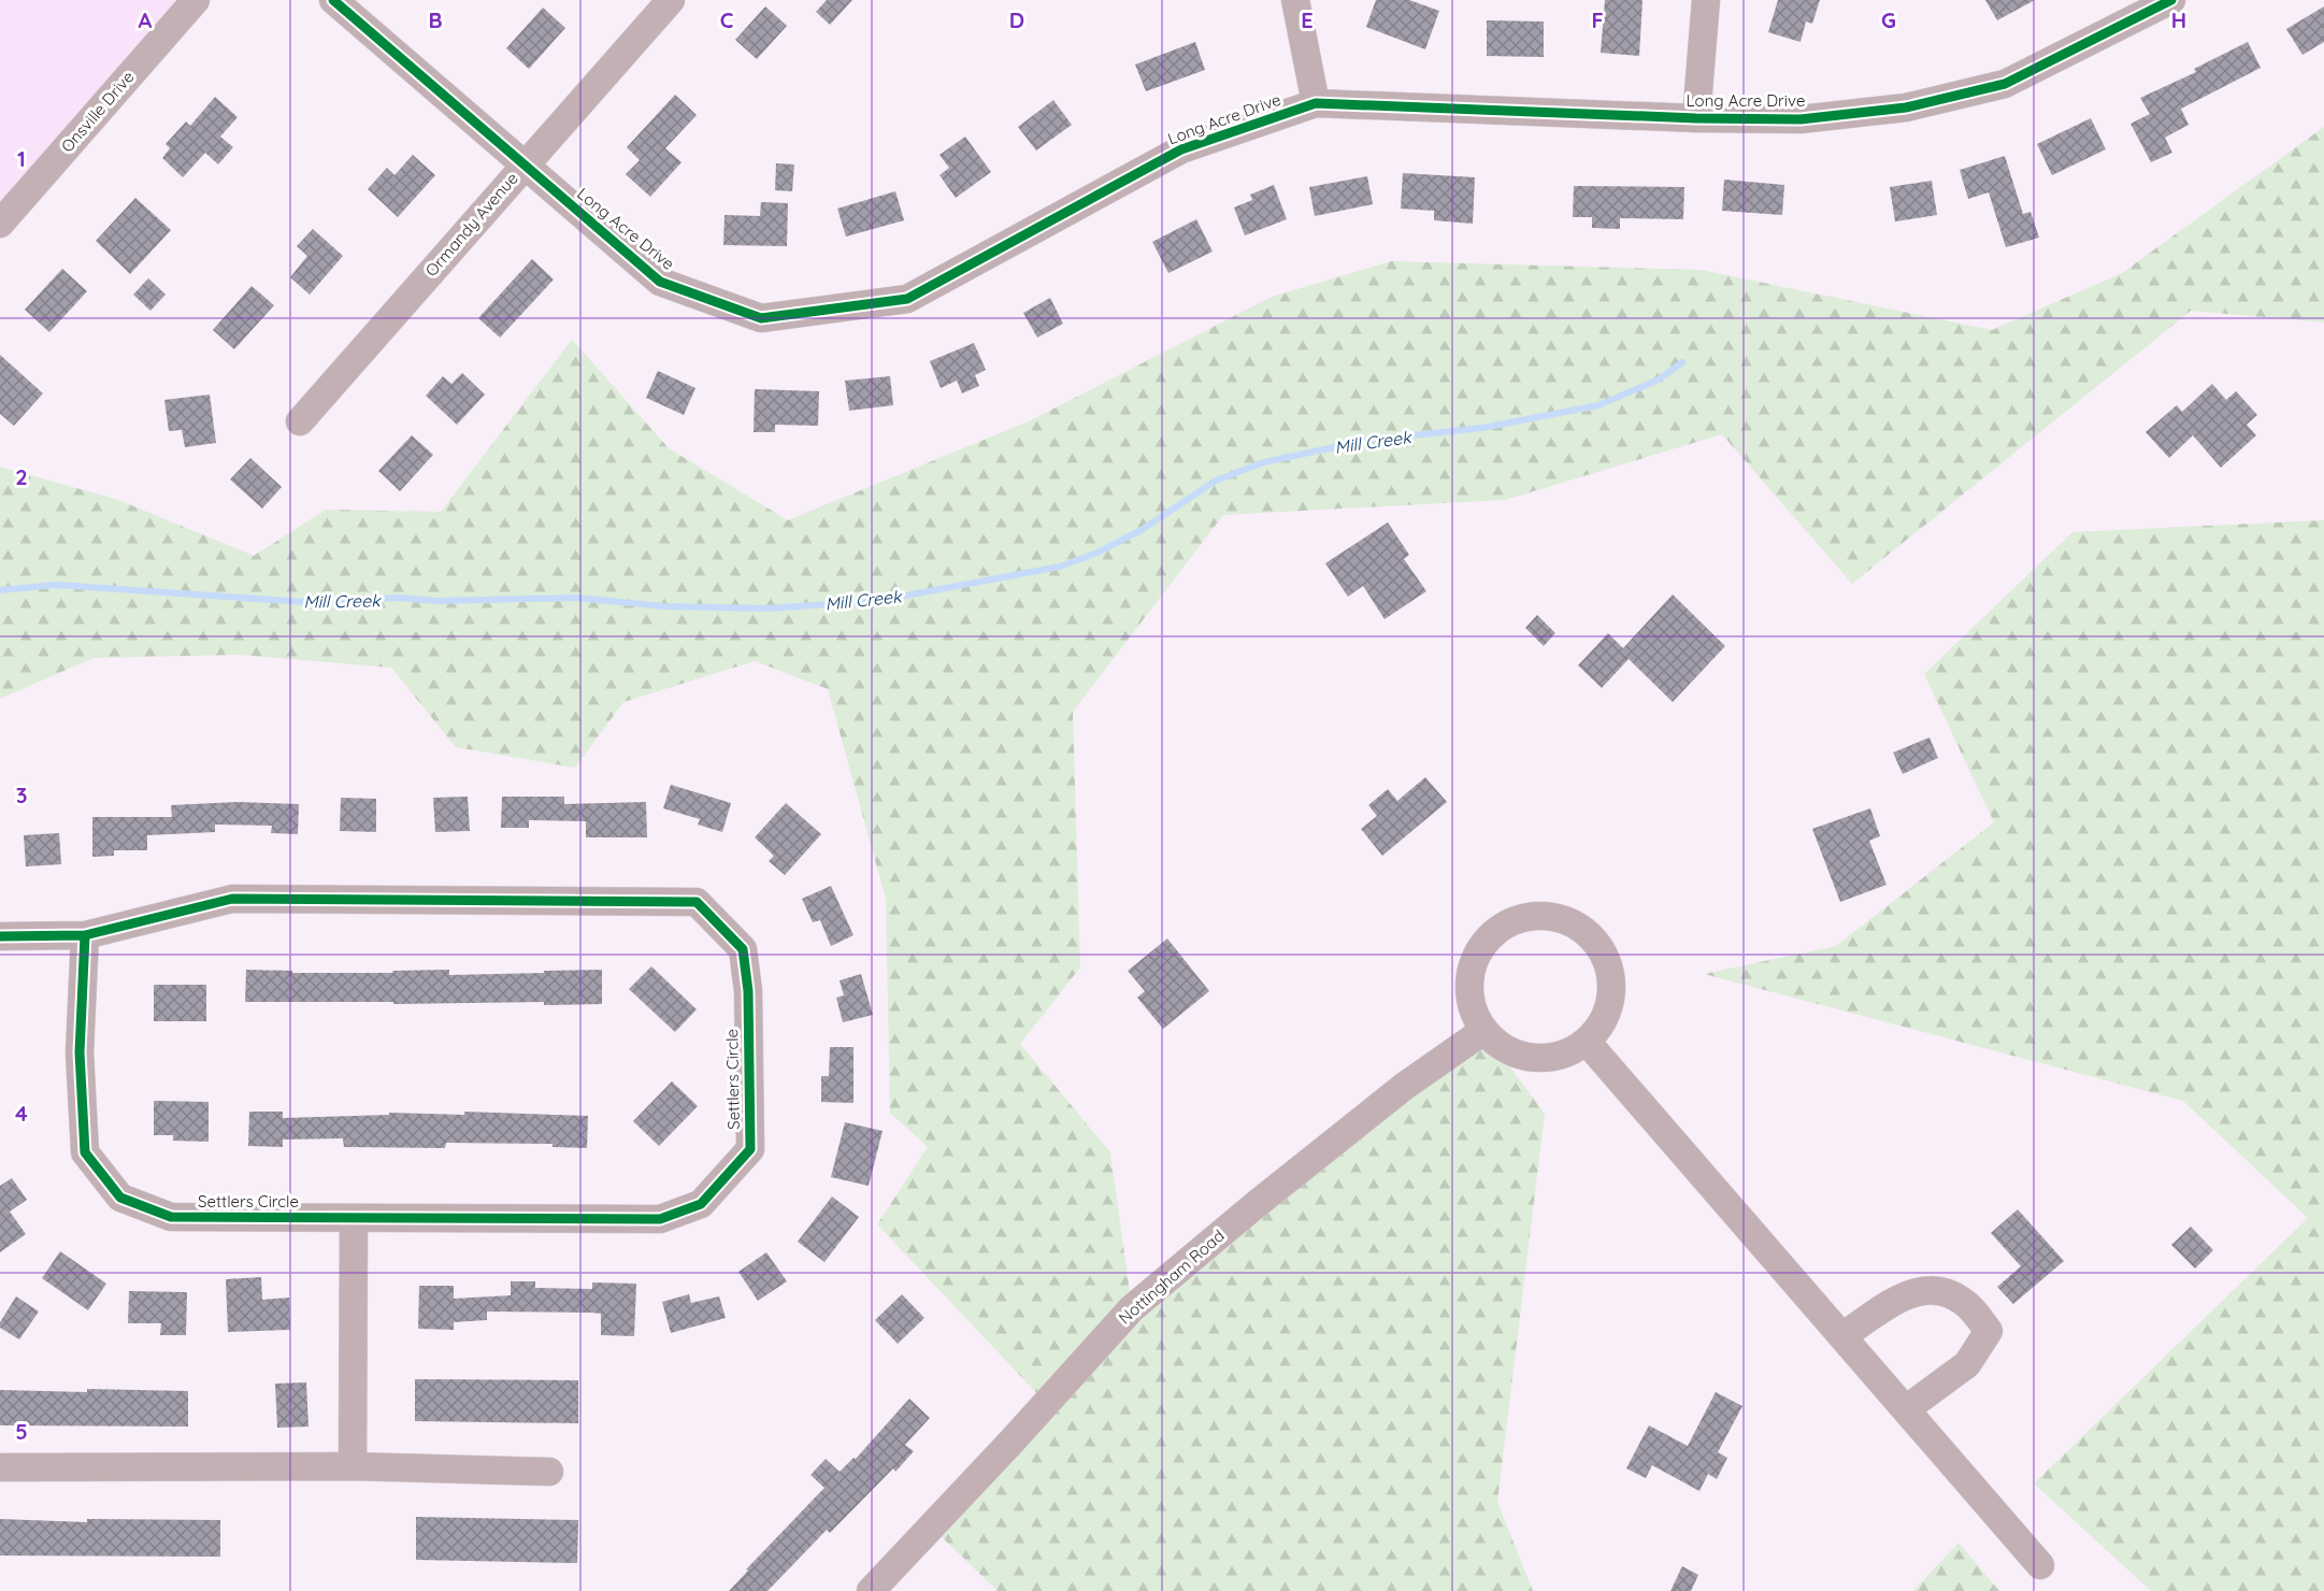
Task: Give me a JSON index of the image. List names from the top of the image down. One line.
{"streets":{"street":["Long Acre Drive","Onsville Drive","Ormandy Avenue","Settlers Circle","Nottingham Road"]},"crossings":[["Long Acre Drive","Ormandy Avenue"]],"water":["Mill Creek"],"grid":{"columns":["A","B","C","D","E","F","G","H"],"rows":["1","2","3","4","5"]}}
